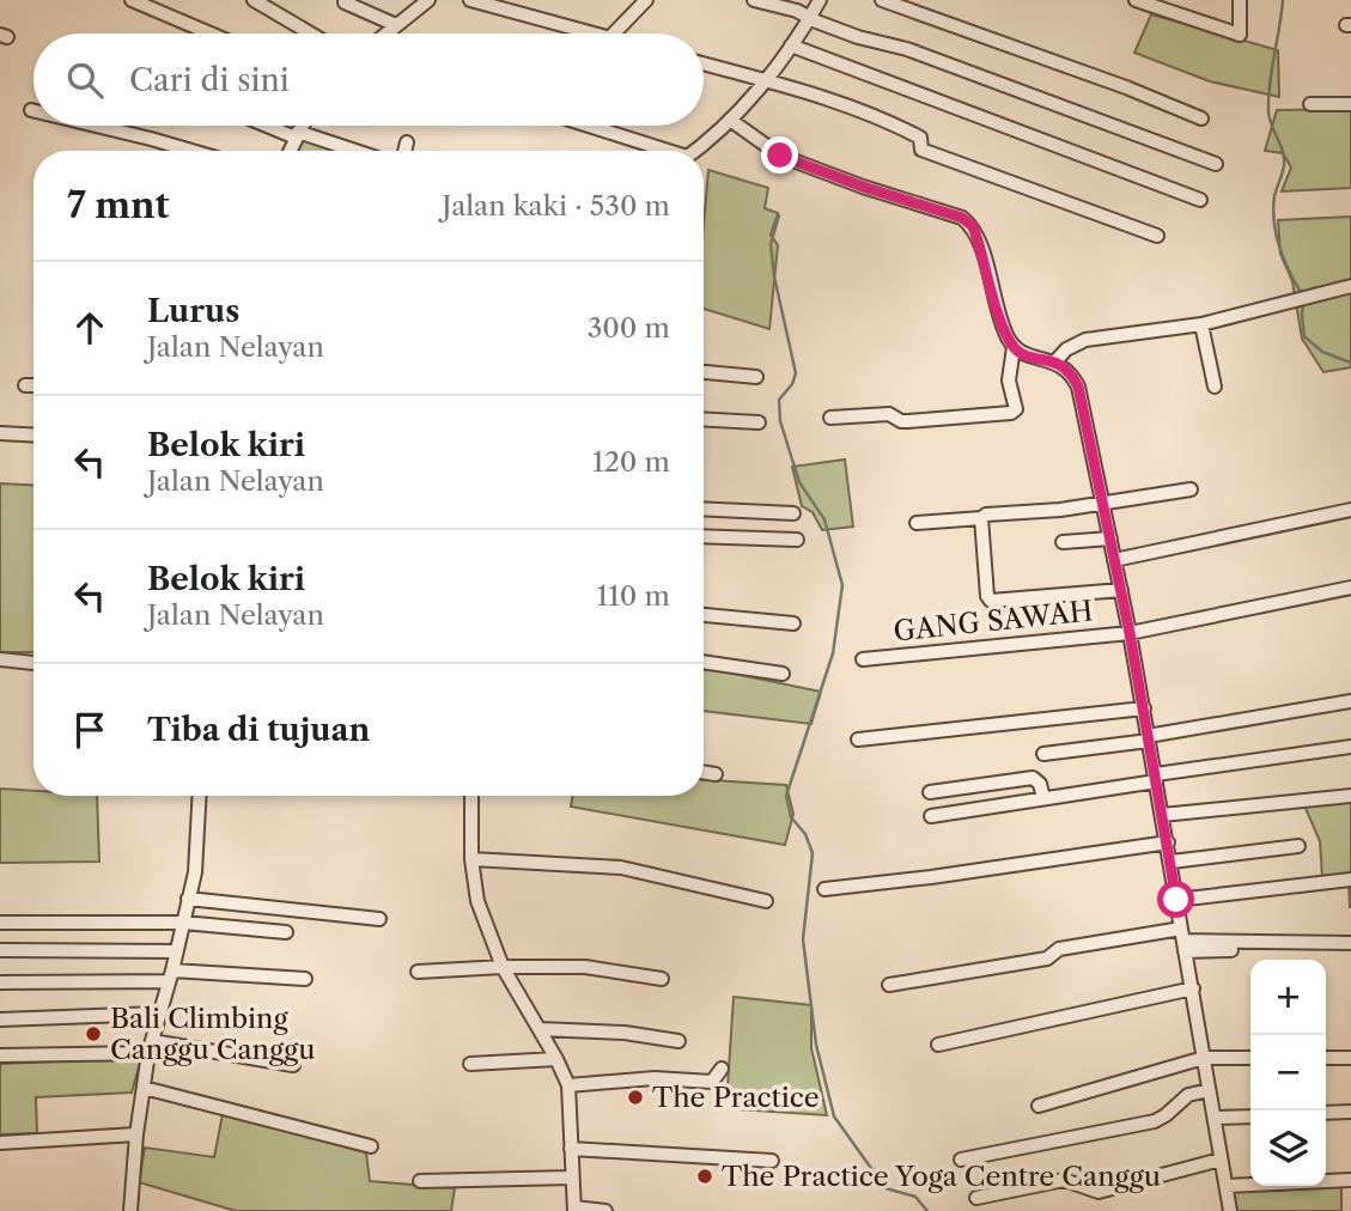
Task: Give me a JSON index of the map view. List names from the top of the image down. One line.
{"streets":{"street":["GANG SAWAH"]},"places":["Bali Climbing Canggu Canggu","The Practice","The Practice Yoga Centre Canggu"],"page":{"search":"Cari di sini","heading":["7 mnt","Jalan kaki · 530 m"],"list":[["Lurus","Jalan Nelayan","300 m"],["Belok kiri","Jalan Nelayan","120 m"],["Belok kiri","Jalan Nelayan","110 m"],"Tiba di tujuan"],"map_buttons":["+","−"]}}
